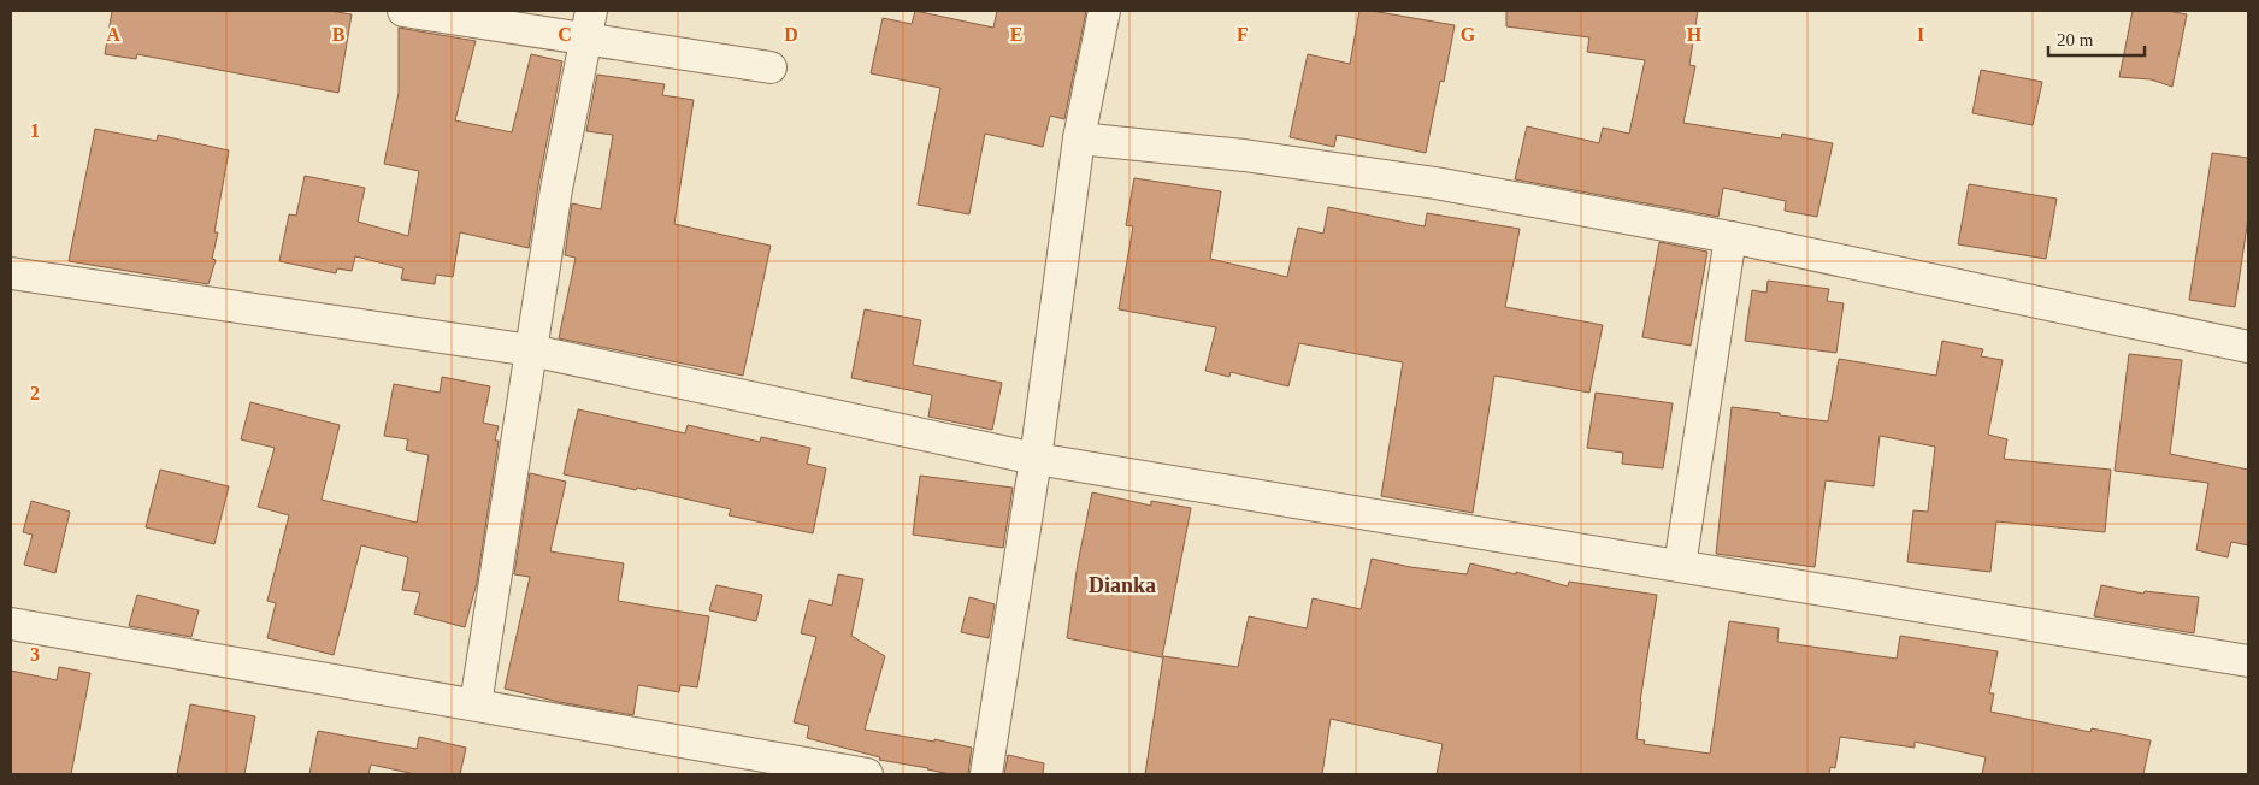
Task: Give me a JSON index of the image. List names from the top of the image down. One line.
{"districts":["Dianka"],"scale_bar":"20 m","grid":{"columns":["A","B","C","D","E","F","G","H","I"],"rows":["1","2","3"]}}
